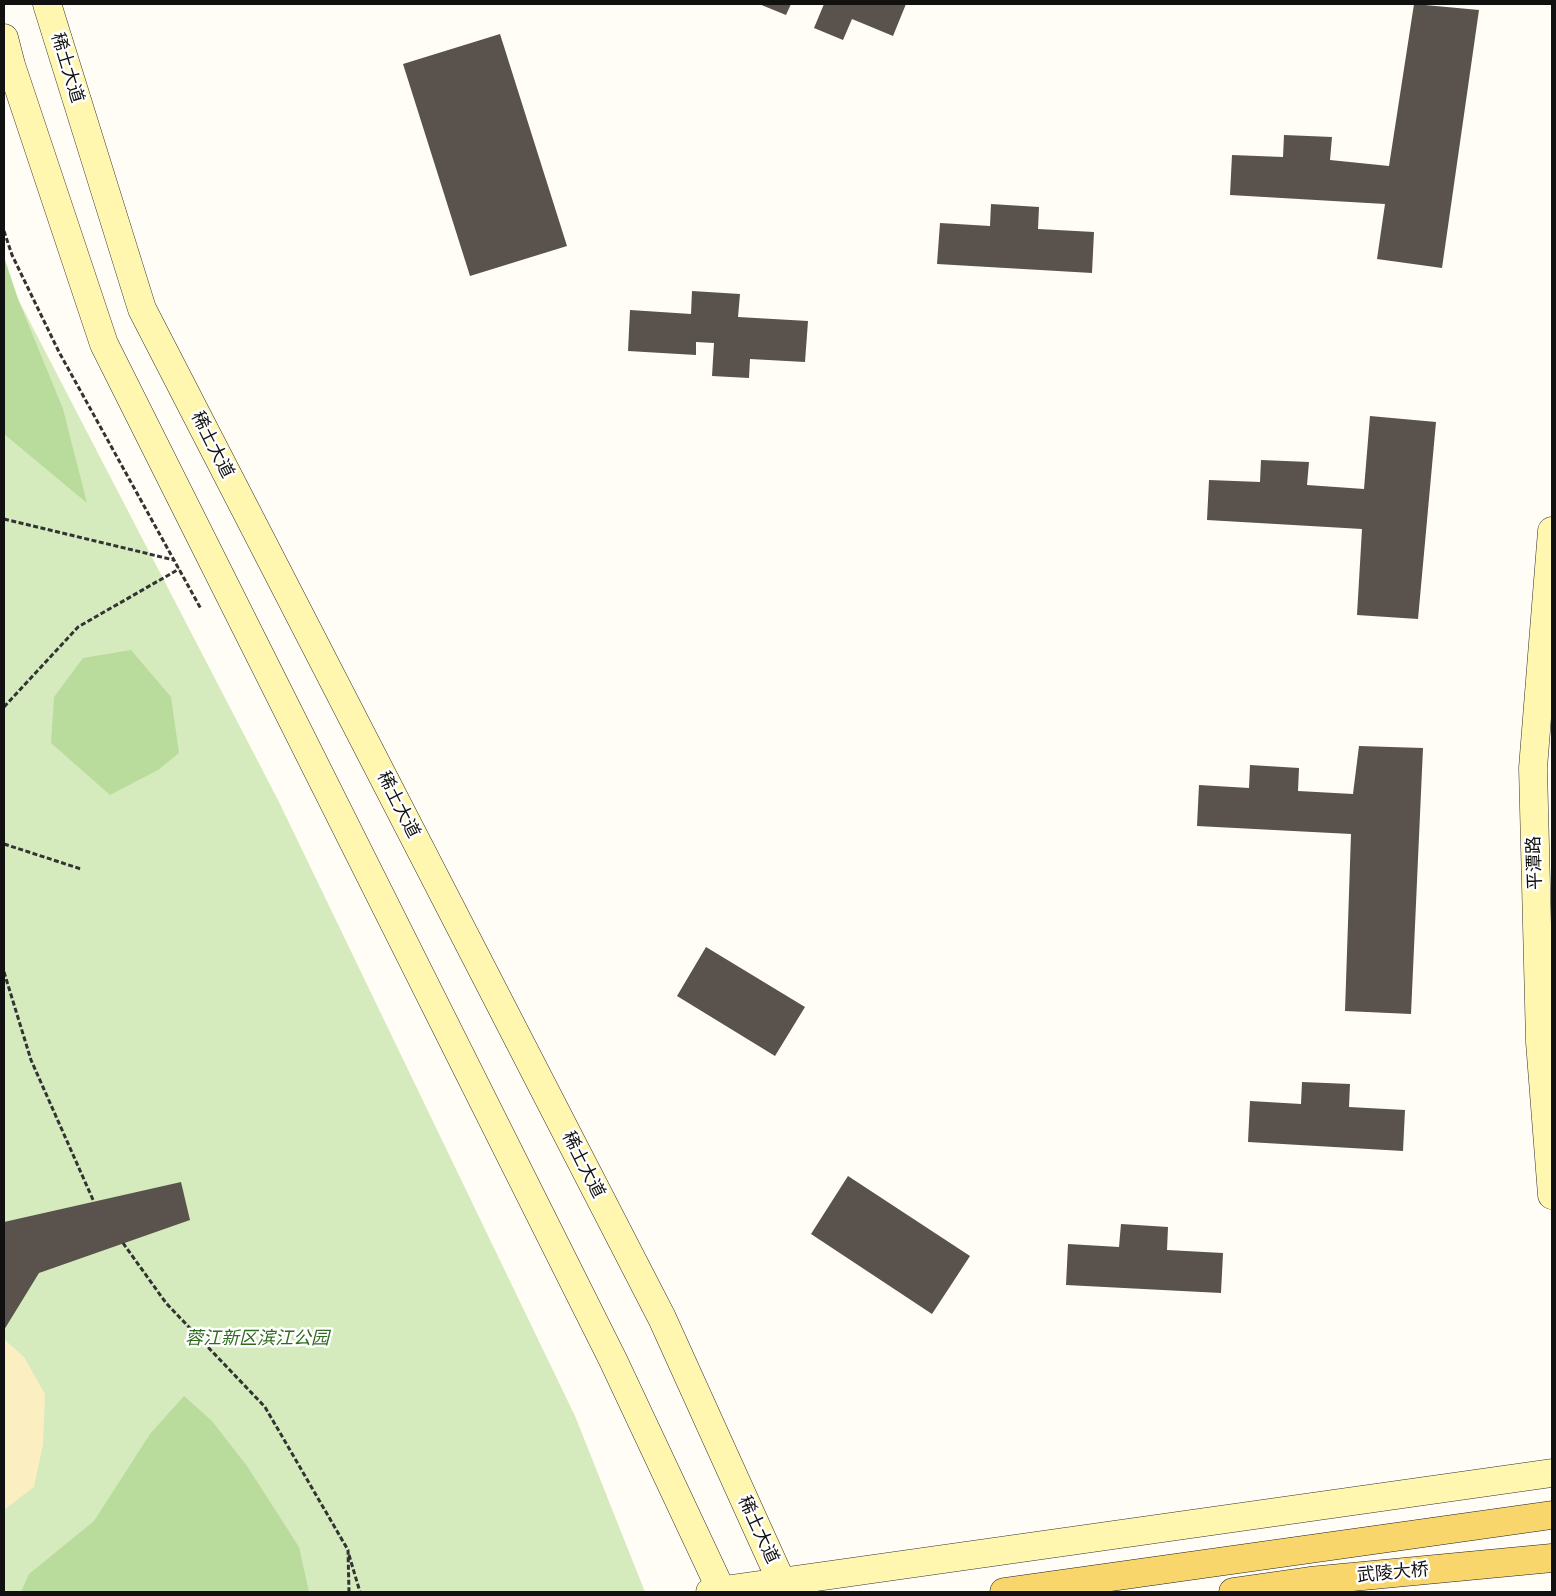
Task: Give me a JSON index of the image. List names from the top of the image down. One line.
{"streets":{"main road":["稀土大道","平潭路","武陵大桥"]},"parks":["蓉江新区滨江公园"]}
